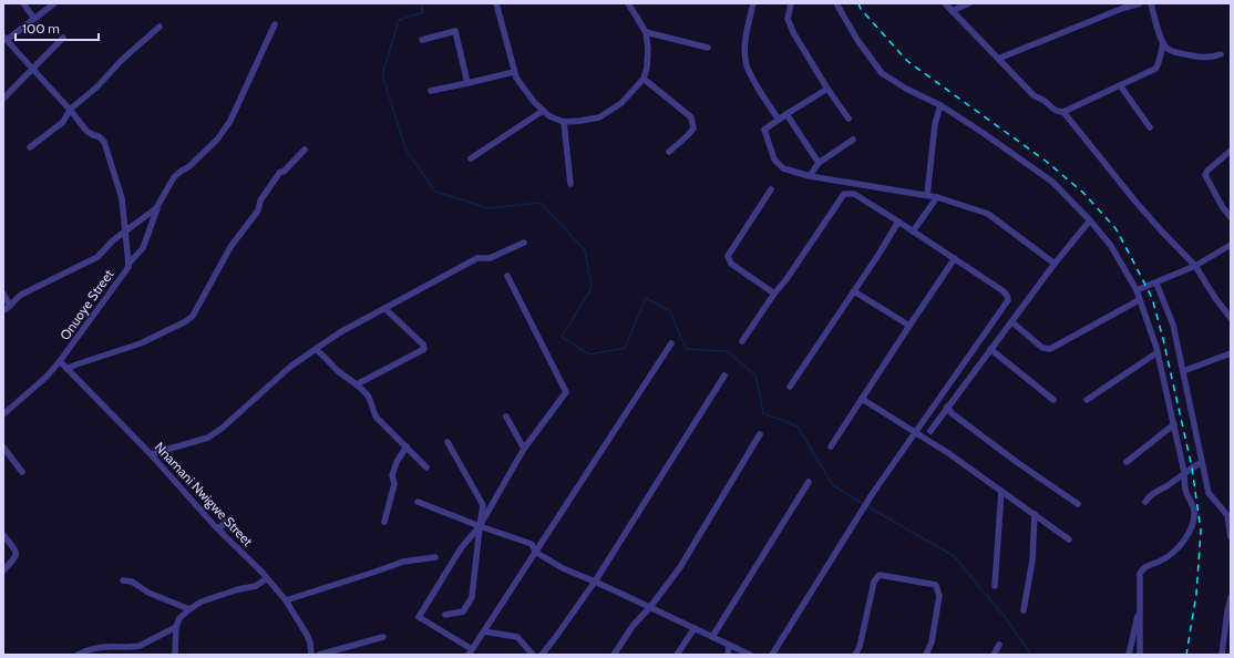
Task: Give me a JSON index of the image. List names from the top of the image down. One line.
{"streets":{"street":["Onuoye Street","Nnamani Nwigwe Street"]},"crossings":[["Onuoye Street","Nnamani Nwigwe Street"]],"scale_bar":"100 m"}
